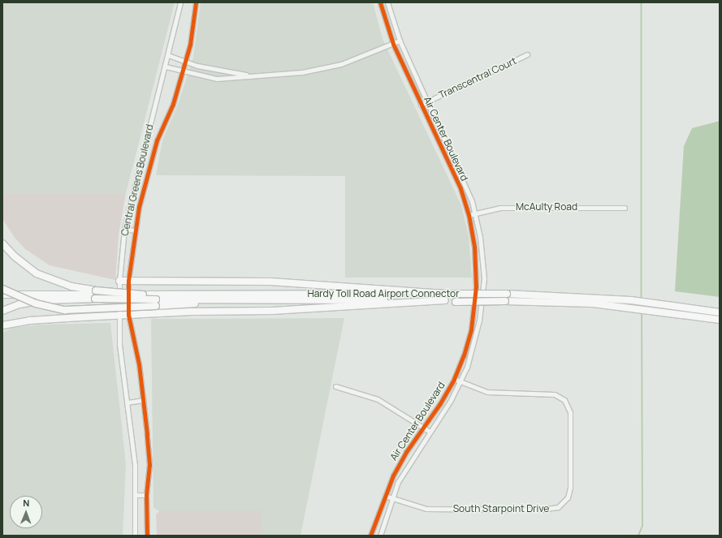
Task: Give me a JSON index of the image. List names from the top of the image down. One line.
{"streets":{"highway":["Hardy Toll Road Airport Connector"],"street":["Transcentral Court","Air Center Boulevard","Central Greens Boulevard","McAulty Road","South Starpoint Drive"]},"crossings":[["Transcentral Court","Air Center Boulevard"],["Air Center Boulevard","McAulty Road"],["Air Center Boulevard","South Starpoint Drive"]],"north":"top"}
